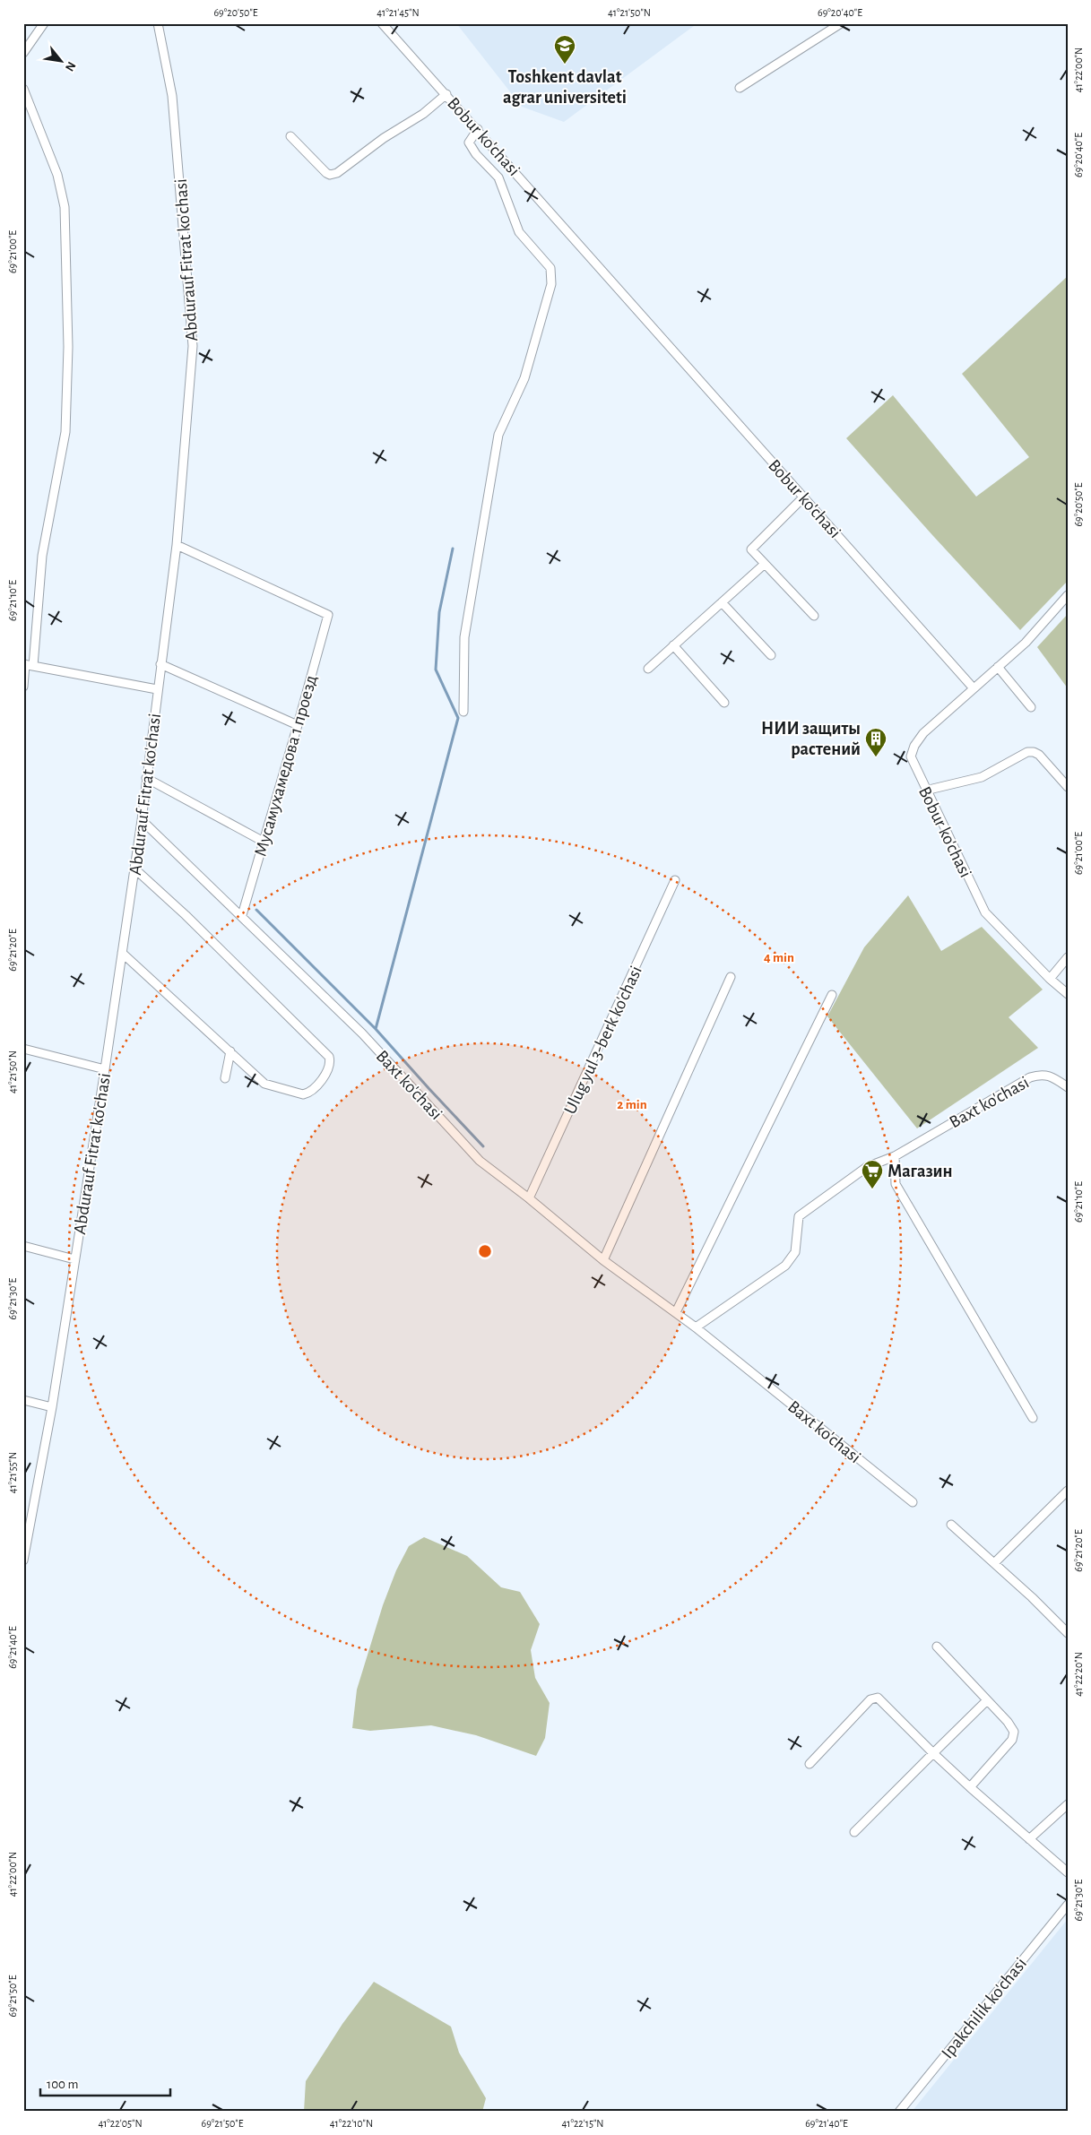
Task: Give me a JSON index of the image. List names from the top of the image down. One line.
{"streets":{"street":["Bobur ko'chasi","Abdurauf Fitrat ko'chasi","Мусамухамедова 1 проезд","Ulug yul 3-berk ko'chasi","Baxt ko'chasi","Ipakchilik ko'chasi"]},"crossings":[["Abdurauf Fitrat ko'chasi","Мусамухамедова 1 проезд"],["Abdurauf Fitrat ko'chasi","Baxt ko'chasi"],["Мусамухамедова 1 проезд","Baxt ko'chasi"],["Ulug yul 3-berk ko'chasi","Baxt ko'chasi"]],"places":{"school or university":["Toshkent davlat agrar universiteti"],"building":["НИИ защиты растений"],"supermarket":["Магазин"]},"scale_bar":"100 m","north":"bottom right","coordinates":["69°20'50\"E","41°21'45\"N","41°21'50\"N","69°20'40\"E","41°22'00\"N","69°21'00\"E","69°21'10\"E","69°21'20\"E","69°21'30\"E","41°21'55\"N","69°21'40\"E","41°22'20\"N","69°21'50\"E","41°22'05\"N","41°22'10\"N","41°22'15\"N"],"rings":["4 min","2 min"]}
